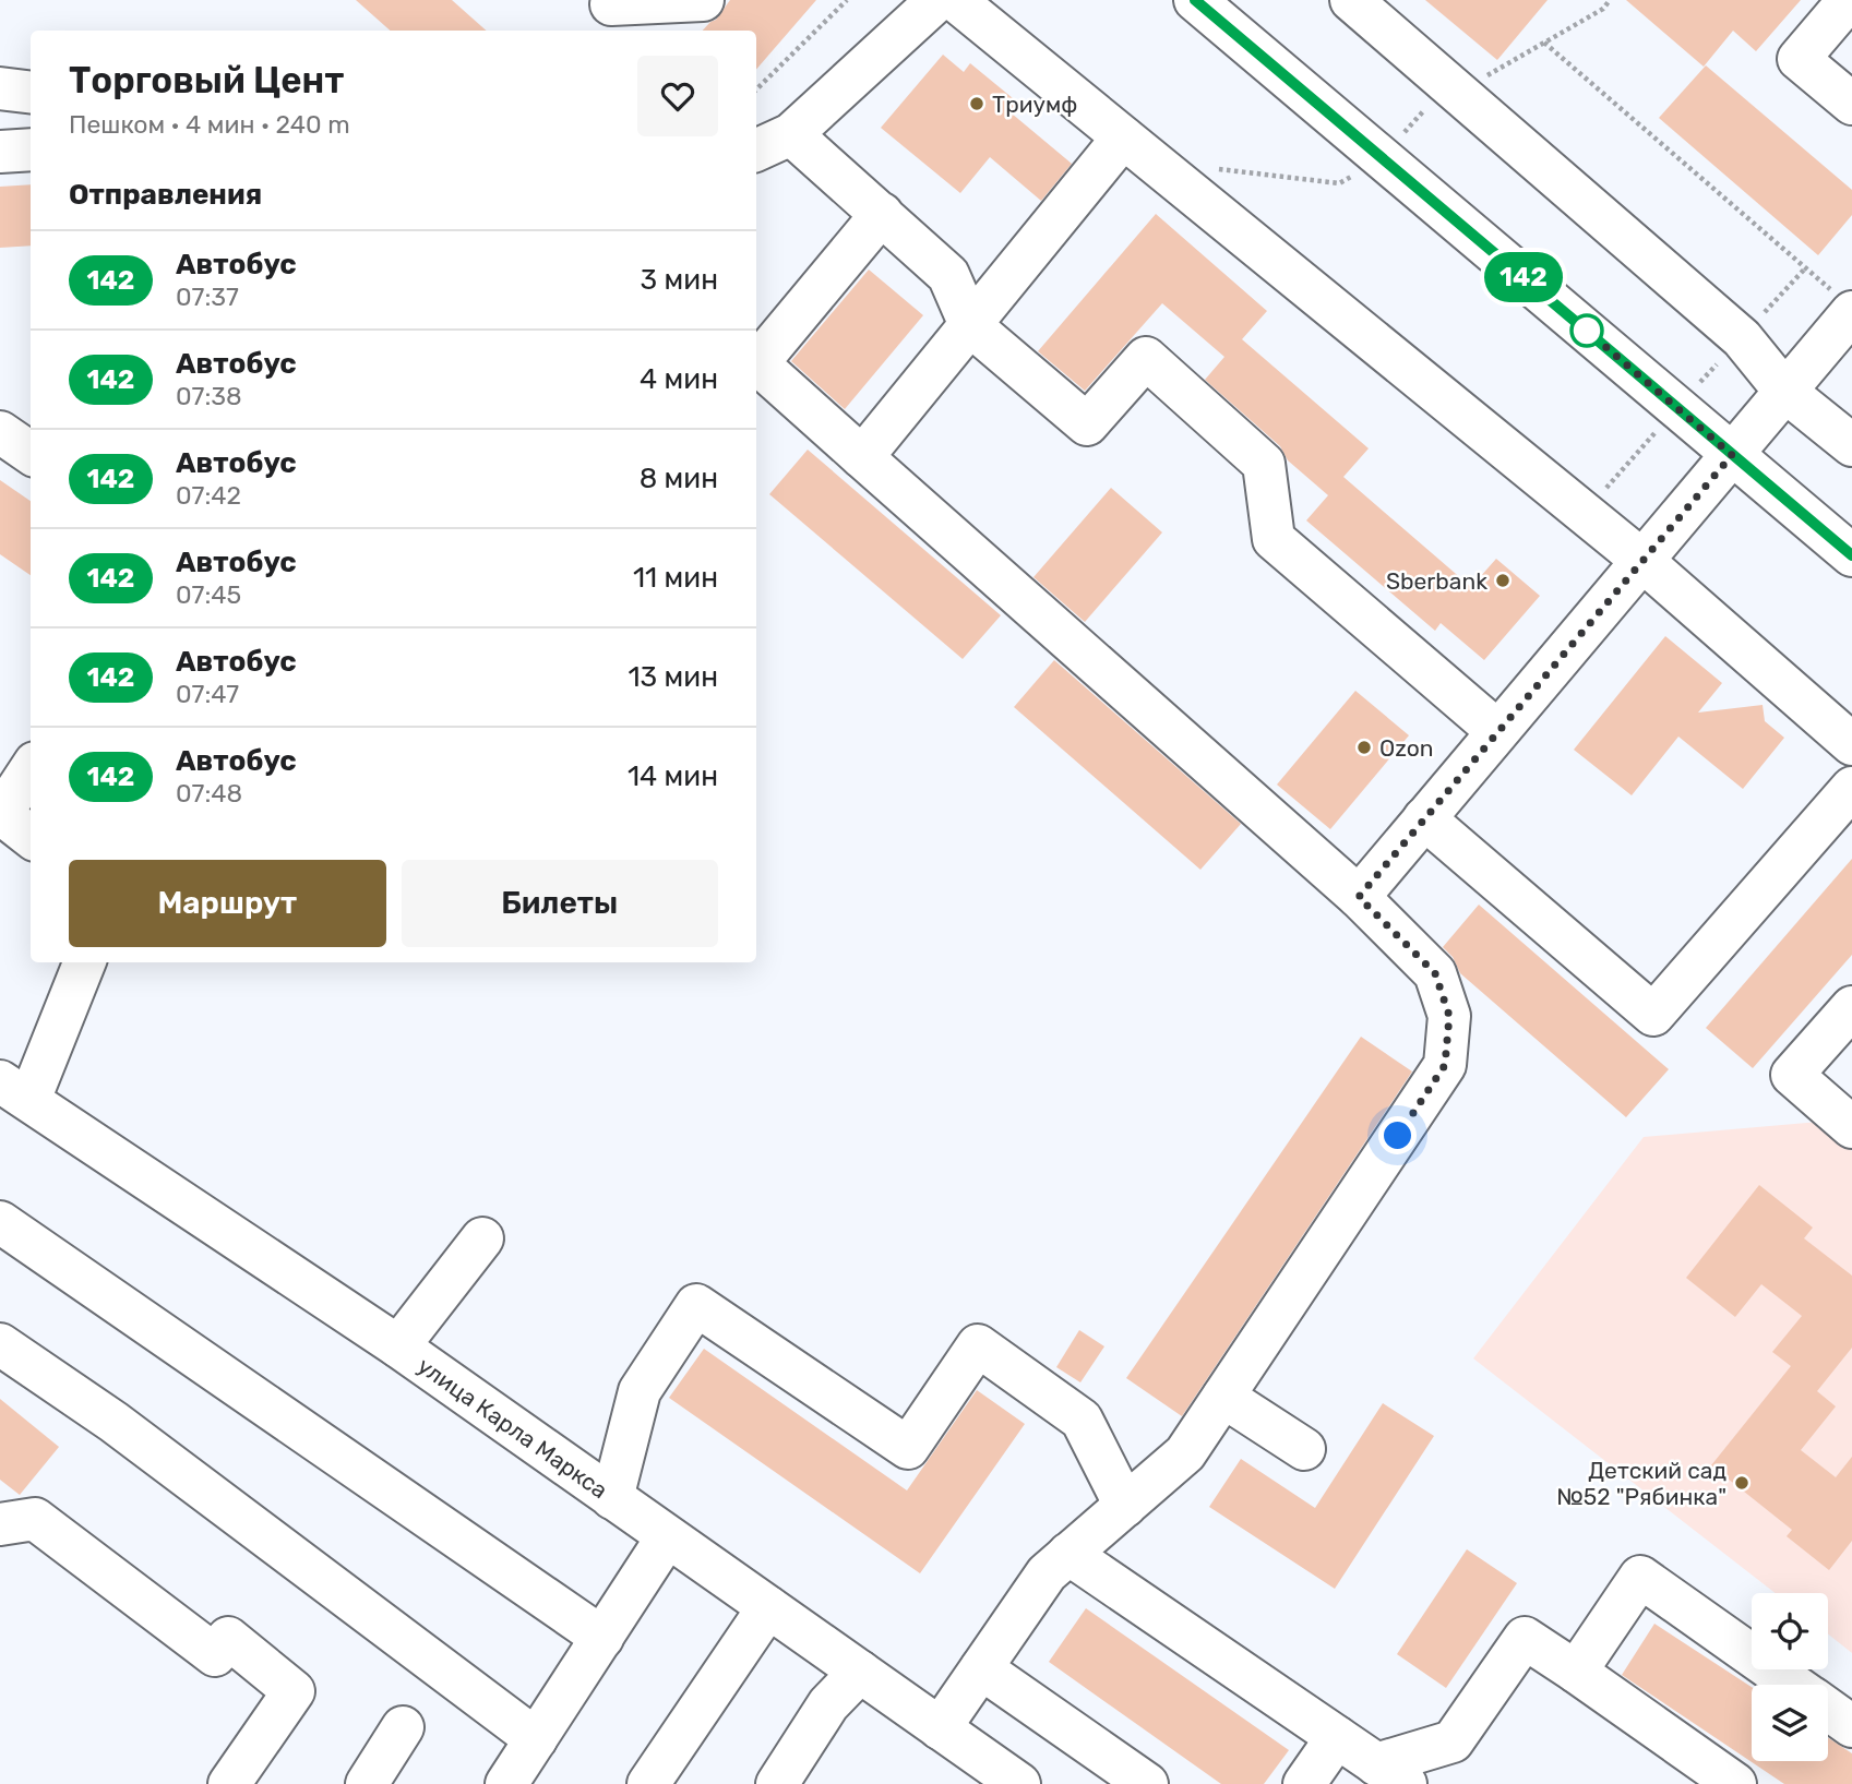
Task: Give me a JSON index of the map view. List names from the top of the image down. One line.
{"streets":{"main road":["улица Карла Маркса"]},"places":["Триумф","Sberbank","Ozon","Детский сад №52 \"Рябинка\""],"lines":["bus line 142"],"page":{"on_map":"142","heading":[["Торговый Цент","Пешком · 4 мин · 240 m"],"Отправления"],"list":[{"mark":"142","name":"Автобус","note":"07:37","value":"3 мин"},{"mark":"142","name":"Автобус","note":"07:38","value":"4 мин"},{"mark":"142","name":"Автобус","note":"07:42","value":"8 мин"},{"mark":"142","name":"Автобус","note":"07:45","value":"11 мин"},{"mark":"142","name":"Автобус","note":"07:47","value":"13 мин"},{"mark":"142","name":"Автобус","note":"07:48","value":"14 мин"}],"buttons":["Маршрут","Билеты"]}}
